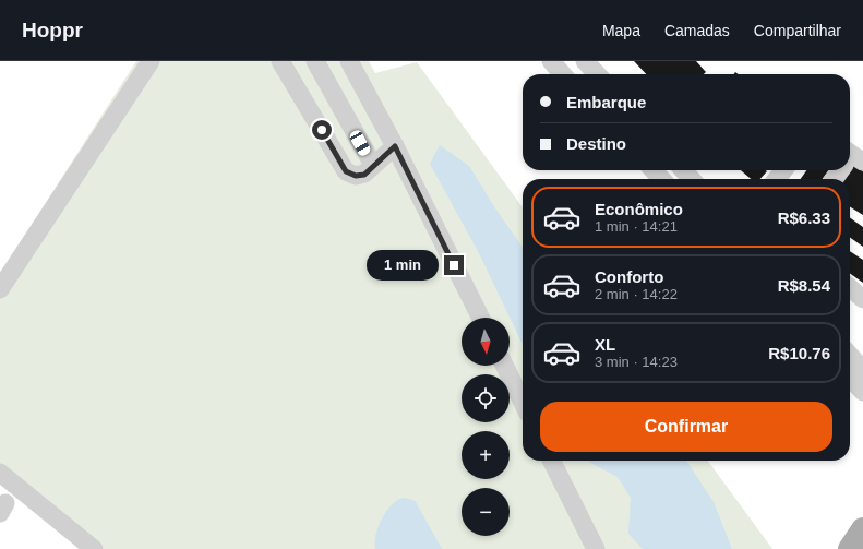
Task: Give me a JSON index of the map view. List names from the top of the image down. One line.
{"north":"bottom","page":{"header":"Hoppr","nav":["Mapa","Camadas","Compartilhar"],"banner":["Embarque","Destino"],"list":[{"name":"Econômico","note":"1 min · 14:21","value":"R$6.33"},{"name":"Conforto","note":"2 min · 14:22","value":"R$8.54"},{"name":"XL","note":"3 min · 14:23","value":"R$10.76"}],"bubble":"1 min","map_buttons":["+","−"],"buttons":"Confirmar"}}
